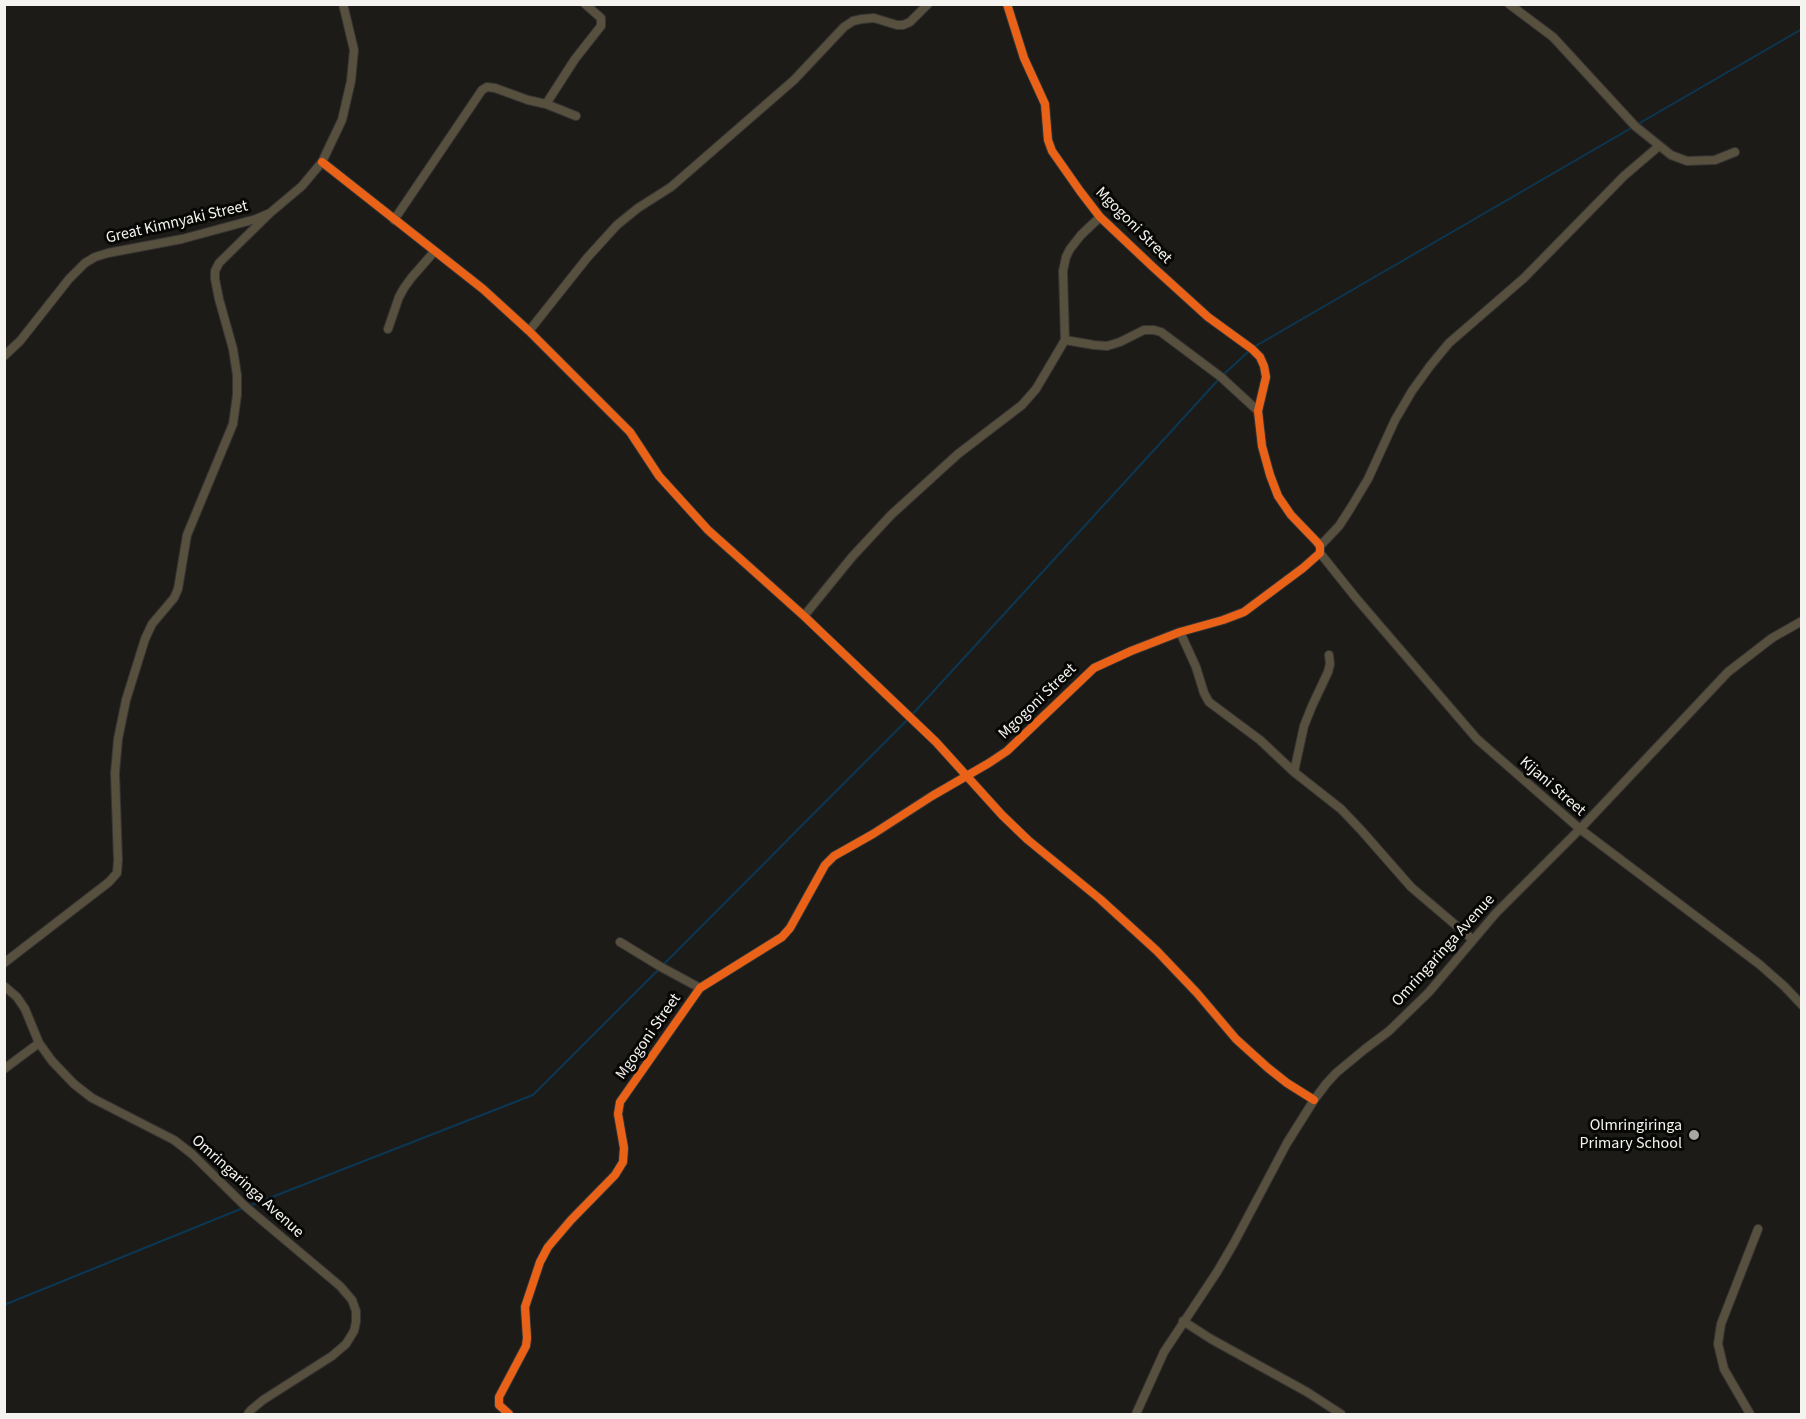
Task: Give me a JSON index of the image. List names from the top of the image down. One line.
{"streets":{"street":["Great Kimnyaki Street","Mgogoni Street","Kijani Street","Omringaringa Avenue"]},"crossings":[["Mgogoni Street","Kijani Street"],["Kijani Street","Omringaringa Avenue"]],"places":["Olmringiringa Primary School"]}
